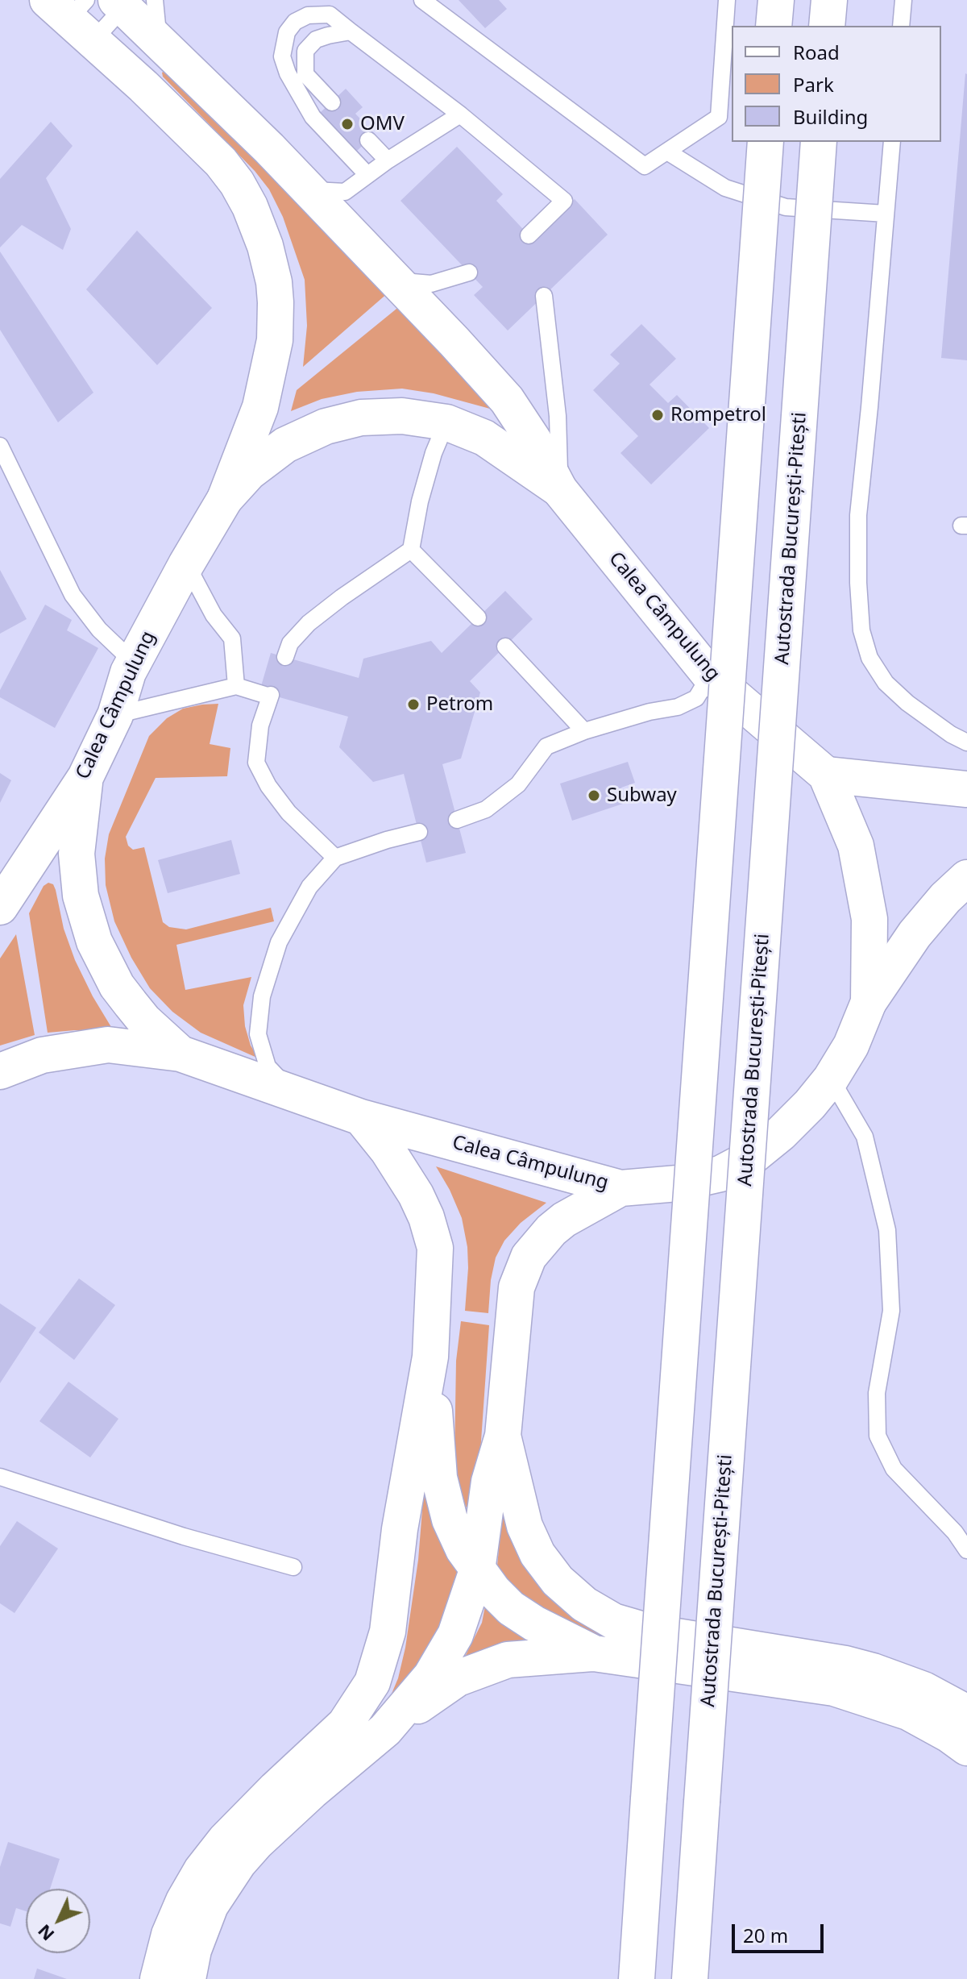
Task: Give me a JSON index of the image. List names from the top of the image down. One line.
{"streets":{"main road":["Autostrada București-Pitești","Calea Câmpulung"]},"places":["OMV","Rompetrol","Petrom","Subway"],"legend":["Road","Park","Building"],"scale_bar":"20 m","north":"bottom left"}
